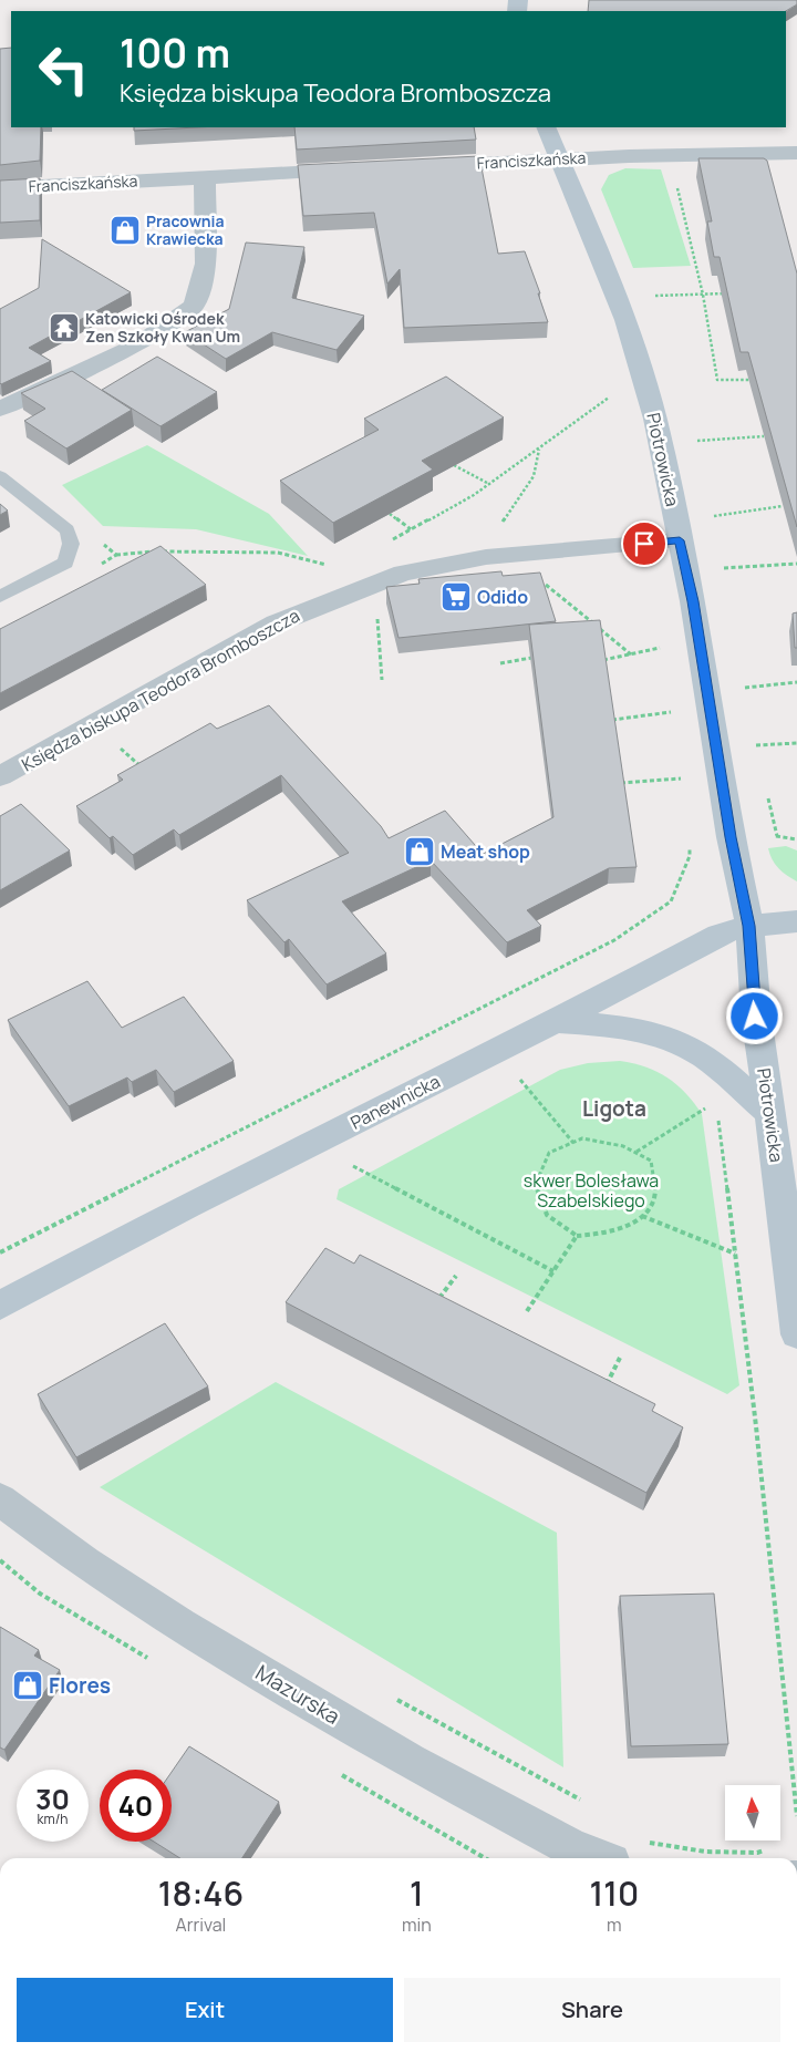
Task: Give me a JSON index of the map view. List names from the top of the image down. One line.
{"streets":{"street":["Franciszkańska","Piotrowicka","Księdza biskupa Teodora Bromboszcza","Panewnicka","Mazurska"]},"crossings":[["Franciszkańska","Piotrowicka"],["Piotrowicka","Księdza biskupa Teodora Bromboszcza"],["Piotrowicka","Panewnicka"]],"districts":["Ligota"],"parks":["skwer Bolesława Szabelskiego"],"places":{"shop":["Pracownia Krawiecka","Meat shop","Flores"],"temple":["Katowicki Ośrodek Zen Szkoły Kwan Um"],"supermarket":["Odido"]},"north":"top","page":{"turn":["100 m","Księdza biskupa Teodora Bromboszcza"],"speed":"30 km/h","limit":"40","eta":["18:46","Arrival","1","min","110","m"],"buttons":["Exit","Share"]}}
